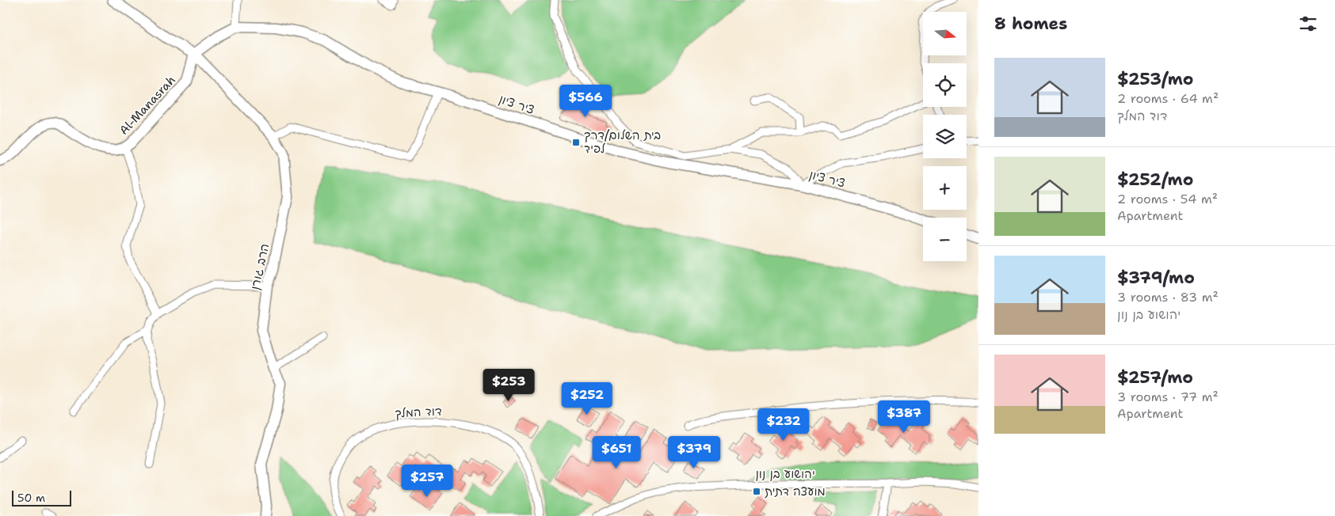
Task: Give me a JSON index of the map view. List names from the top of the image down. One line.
{"streets":{"street":["ציר ציון","Al-Manasrah","הרב גורן","דוד המלך","יהושוע בן נון"]},"crossings":[["ציר ציון","Al-Manasrah"],["ציר ציון","הרב גורן"],["Al-Manasrah","הרב גורן"]],"places":{"transit":["בית השלום/דרך לפיד","מועצה דתית"]},"scale_bar":"50 m","north":"right","page":{"heading":"8 homes","map_buttons":["+","−"],"list":[{"name":"$253/mo","note":"2 rooms · 64 m² · דוד המלך"},{"name":"$252/mo","note":"2 rooms · 54 m² · Apartment"},{"name":"$379/mo","note":"3 rooms · 83 m² · יהושוע בן נון"},{"name":"$257/mo","note":"3 rooms · 77 m² · Apartment"}],"price":["$566","$253","$252","$387","$232","$651","$379","$257"],"scale":"50 m"}}
